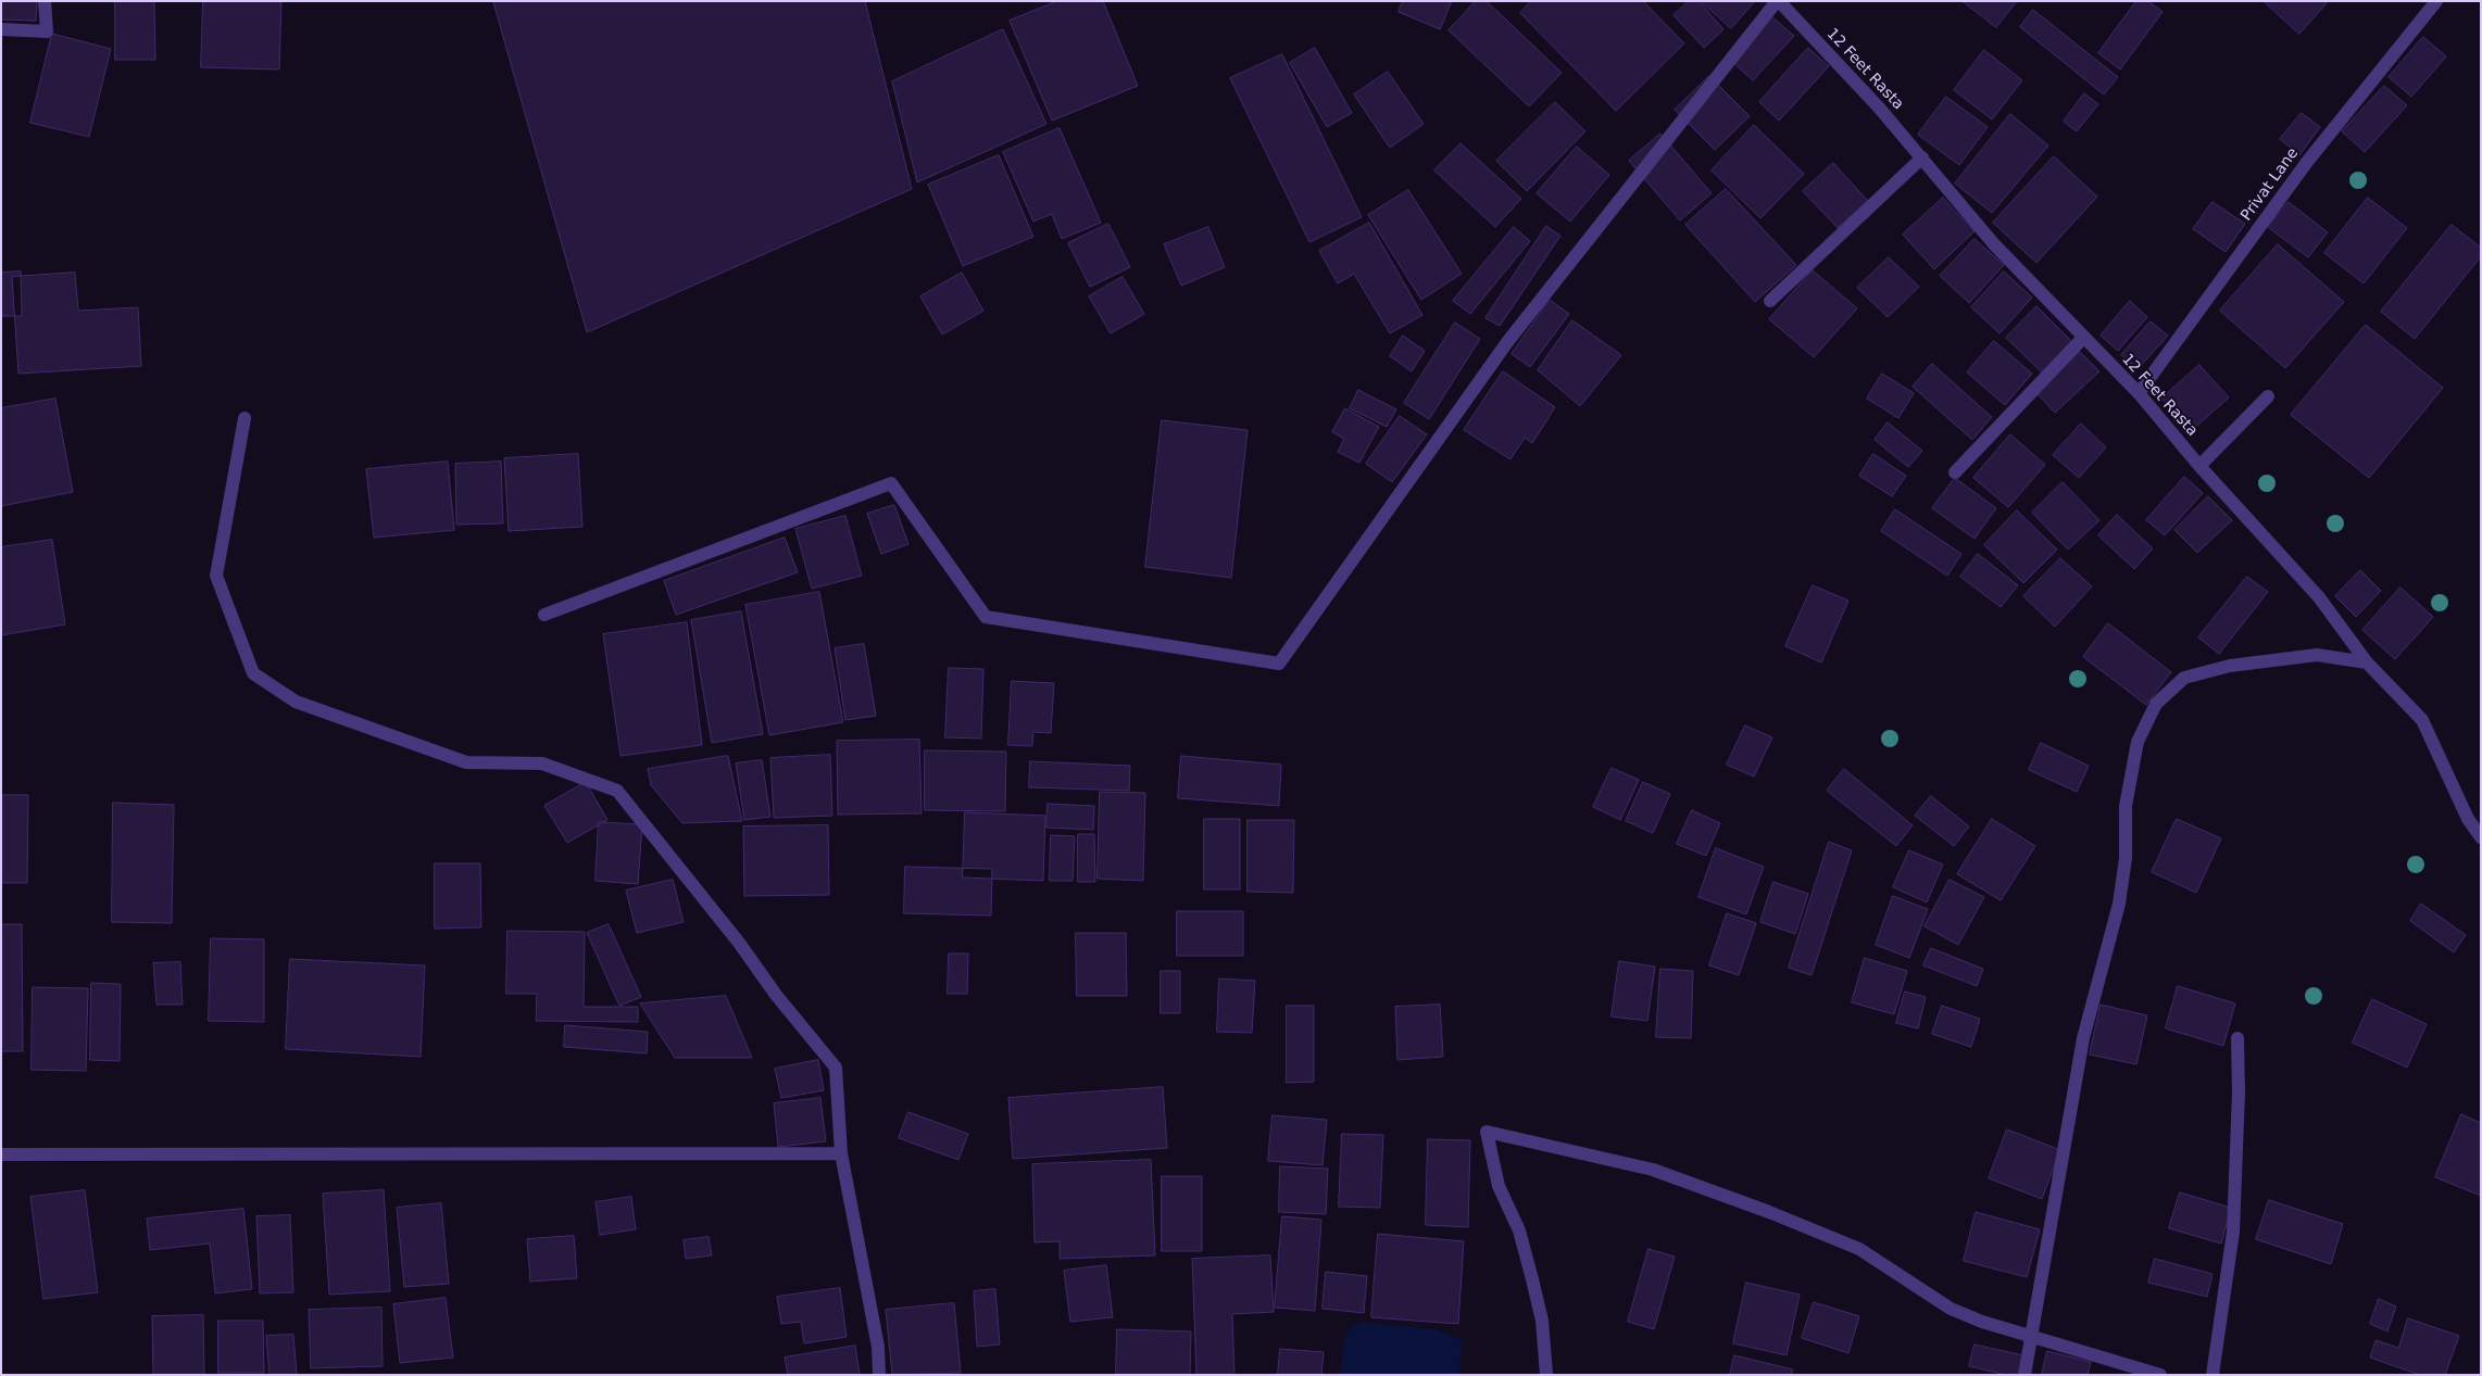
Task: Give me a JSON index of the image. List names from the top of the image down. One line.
{"streets":{"street":["12 Feet Rasta","Privat Lane"]},"crossings":[["12 Feet Rasta","Privat Lane"]]}
